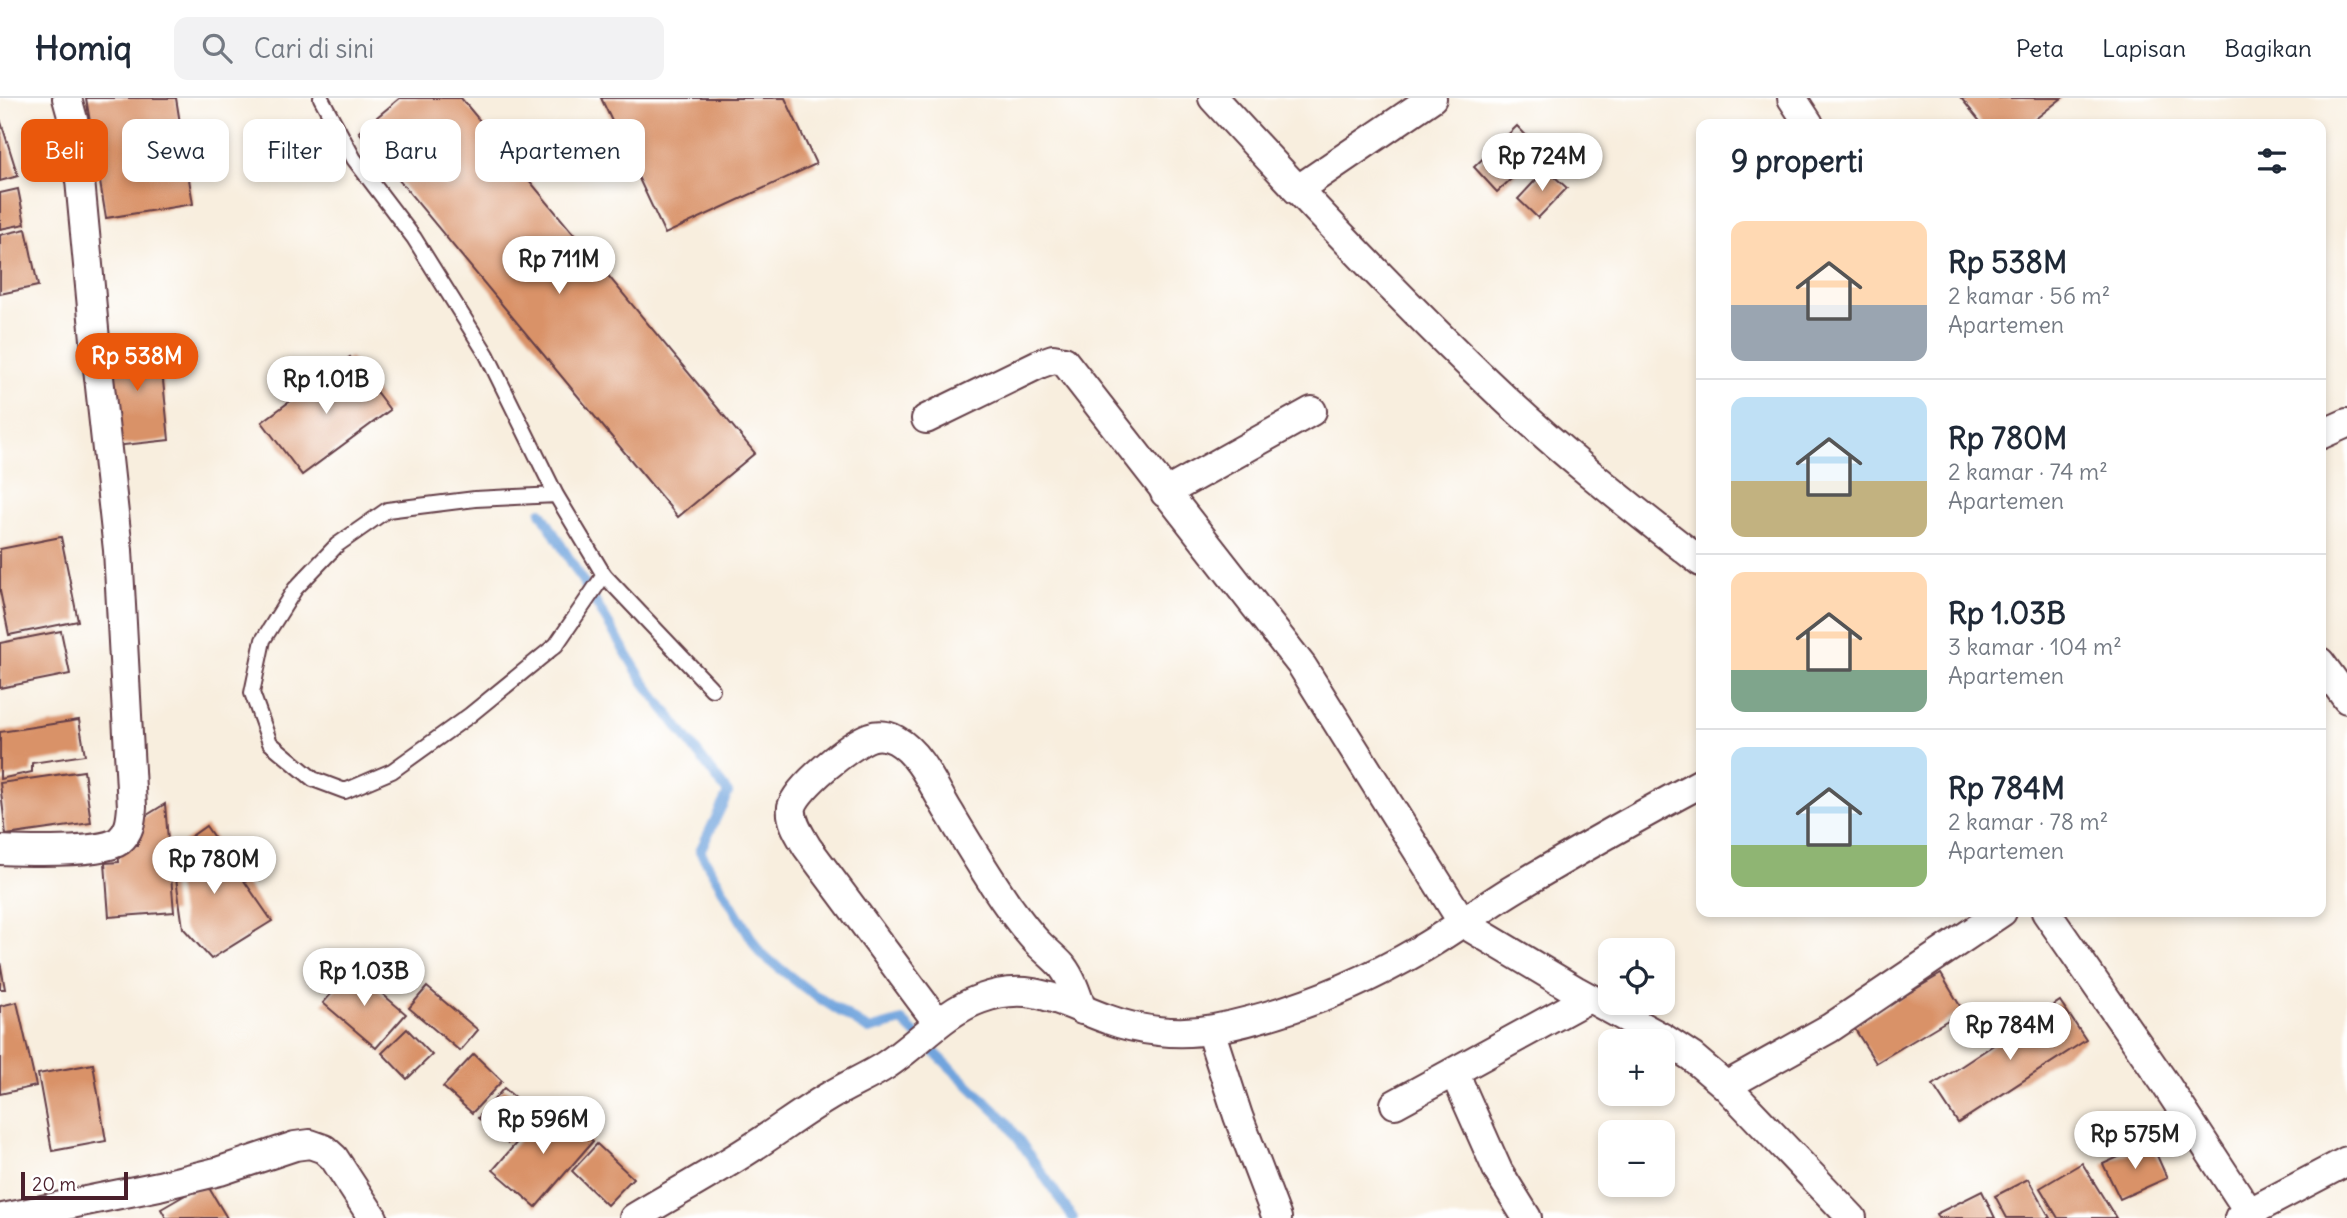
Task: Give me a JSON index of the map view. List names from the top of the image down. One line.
{"scale_bar":"20 m","page":{"header":"Homiq","search":"Cari di sini","nav":["Peta","Lapisan","Bagikan"],"chip":["Beli","Sewa","Filter","Baru","Apartemen"],"heading":"9 properti","price":["Rp 724M","Rp 711M","Rp 538M","Rp 1.01B","Rp 780M","Rp 1.03B","Rp 784M","Rp 596M","Rp 575M"],"list":[{"name":"Rp 538M","note":"2 kamar · 56 m² · Apartemen"},{"name":"Rp 780M","note":"2 kamar · 74 m² · Apartemen"},{"name":"Rp 1.03B","note":"3 kamar · 104 m² · Apartemen"},{"name":"Rp 784M","note":"2 kamar · 78 m² · Apartemen"}],"map_buttons":["+","−"],"scale":"20 m"}}
